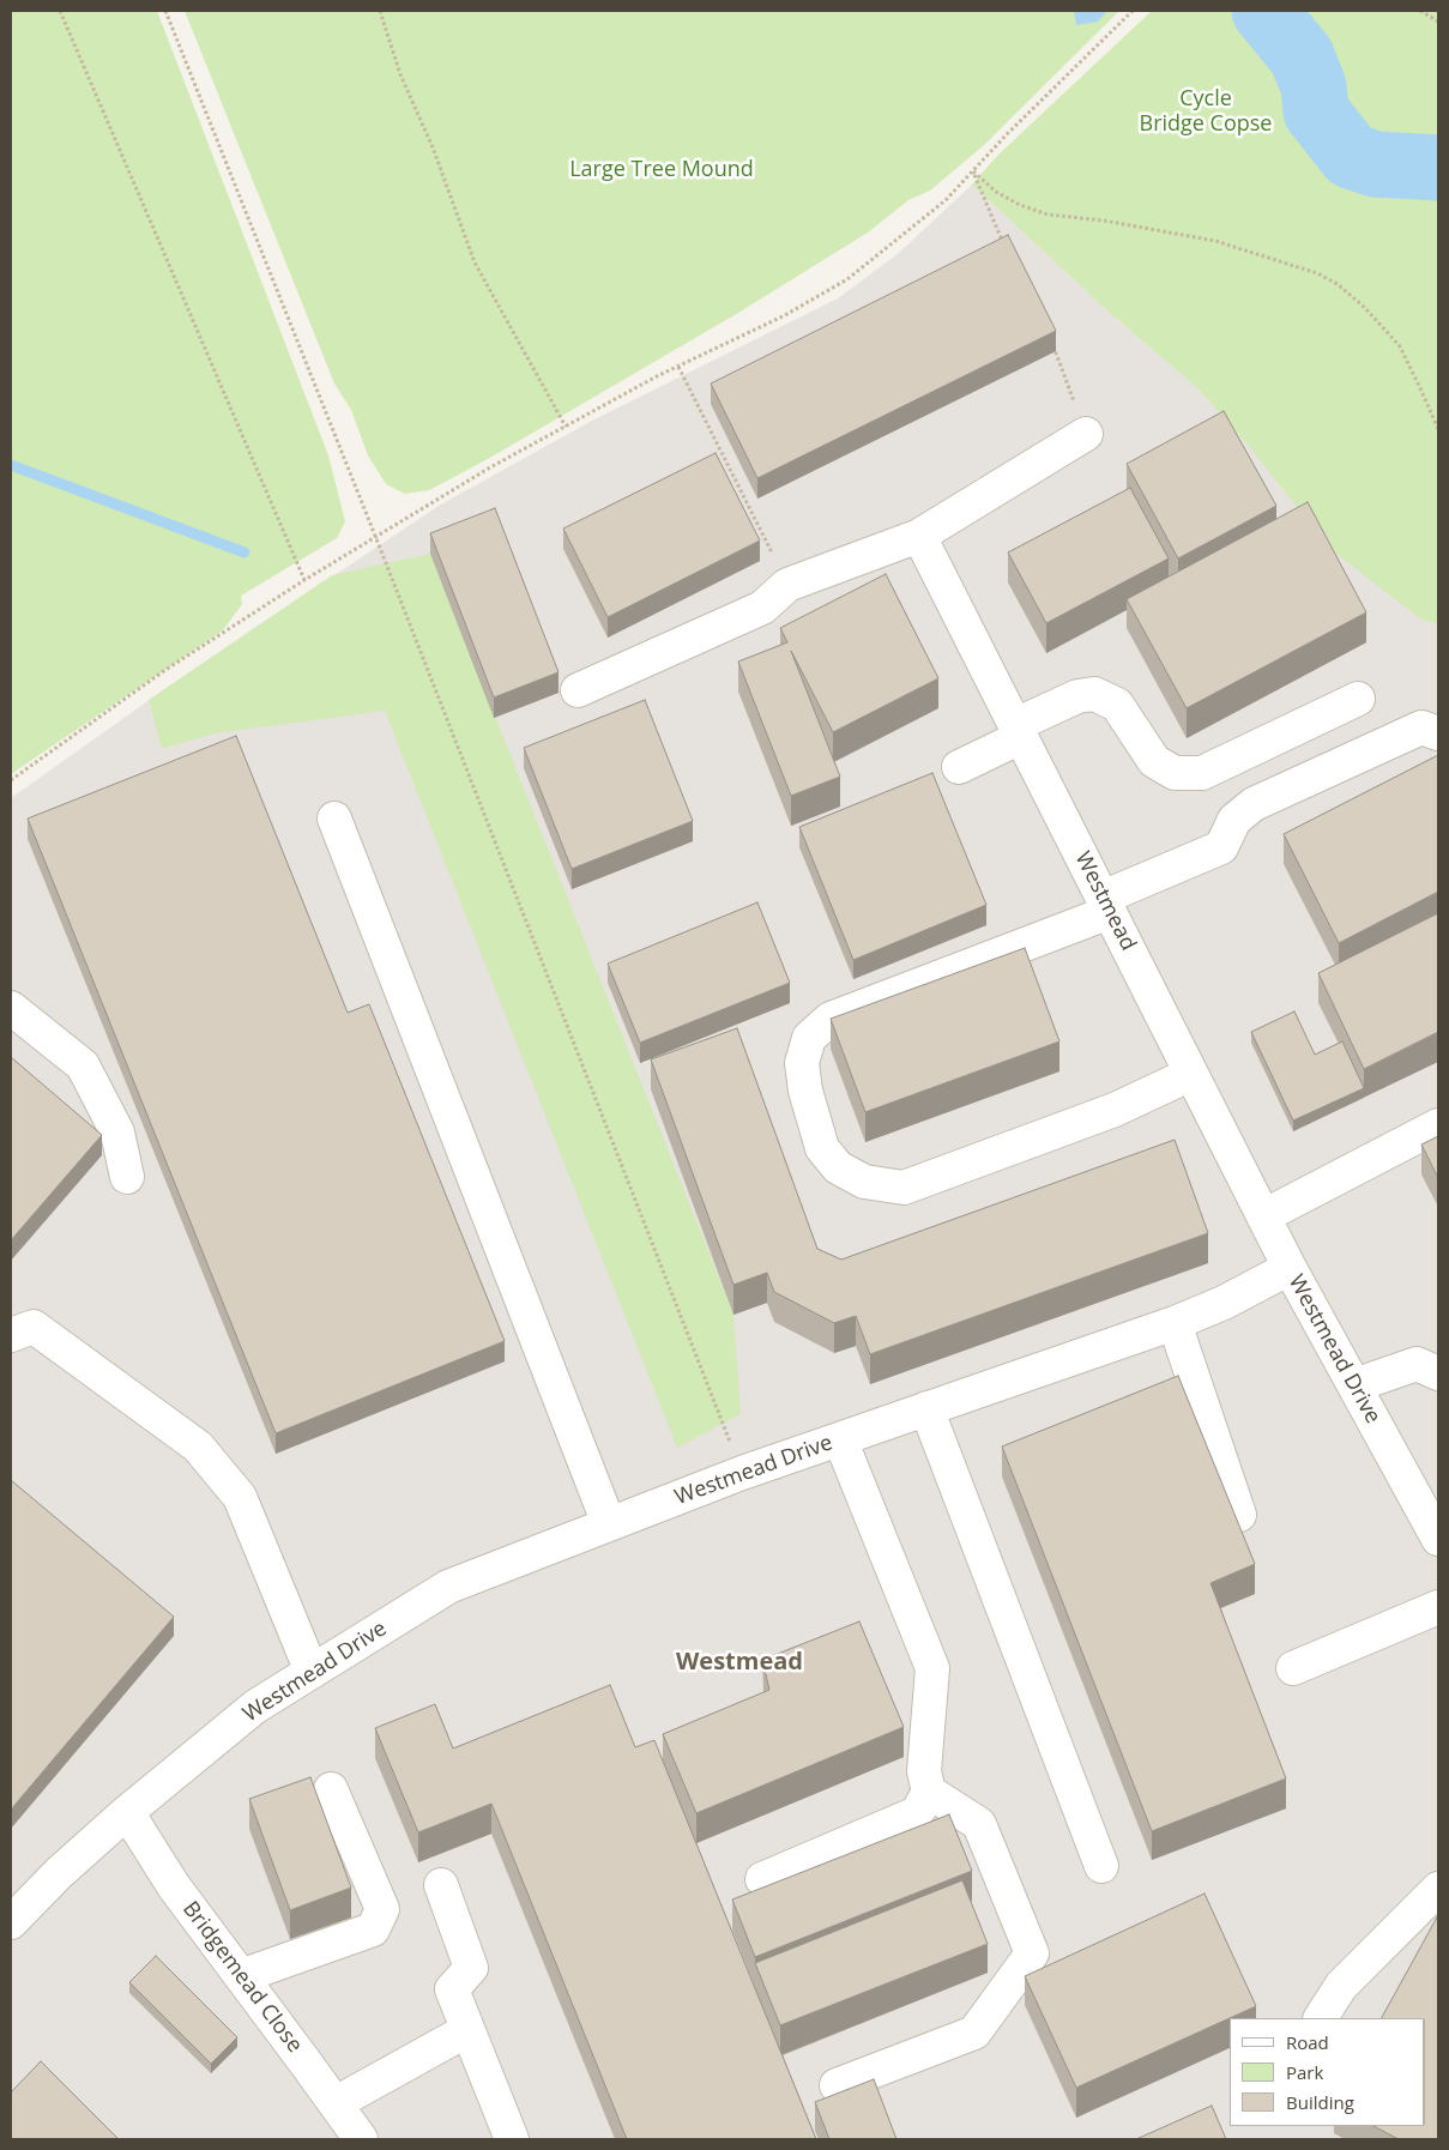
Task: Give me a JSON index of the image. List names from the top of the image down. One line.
{"streets":{"street":["Westmead","Westmead Drive","Bridgemead Close"]},"crossings":[["Westmead","Westmead Drive"],["Westmead Drive","Bridgemead Close"]],"districts":["Westmead"],"parks":["Cycle Bridge Copse","Large Tree Mound"],"legend":["Road","Park","Building"]}
